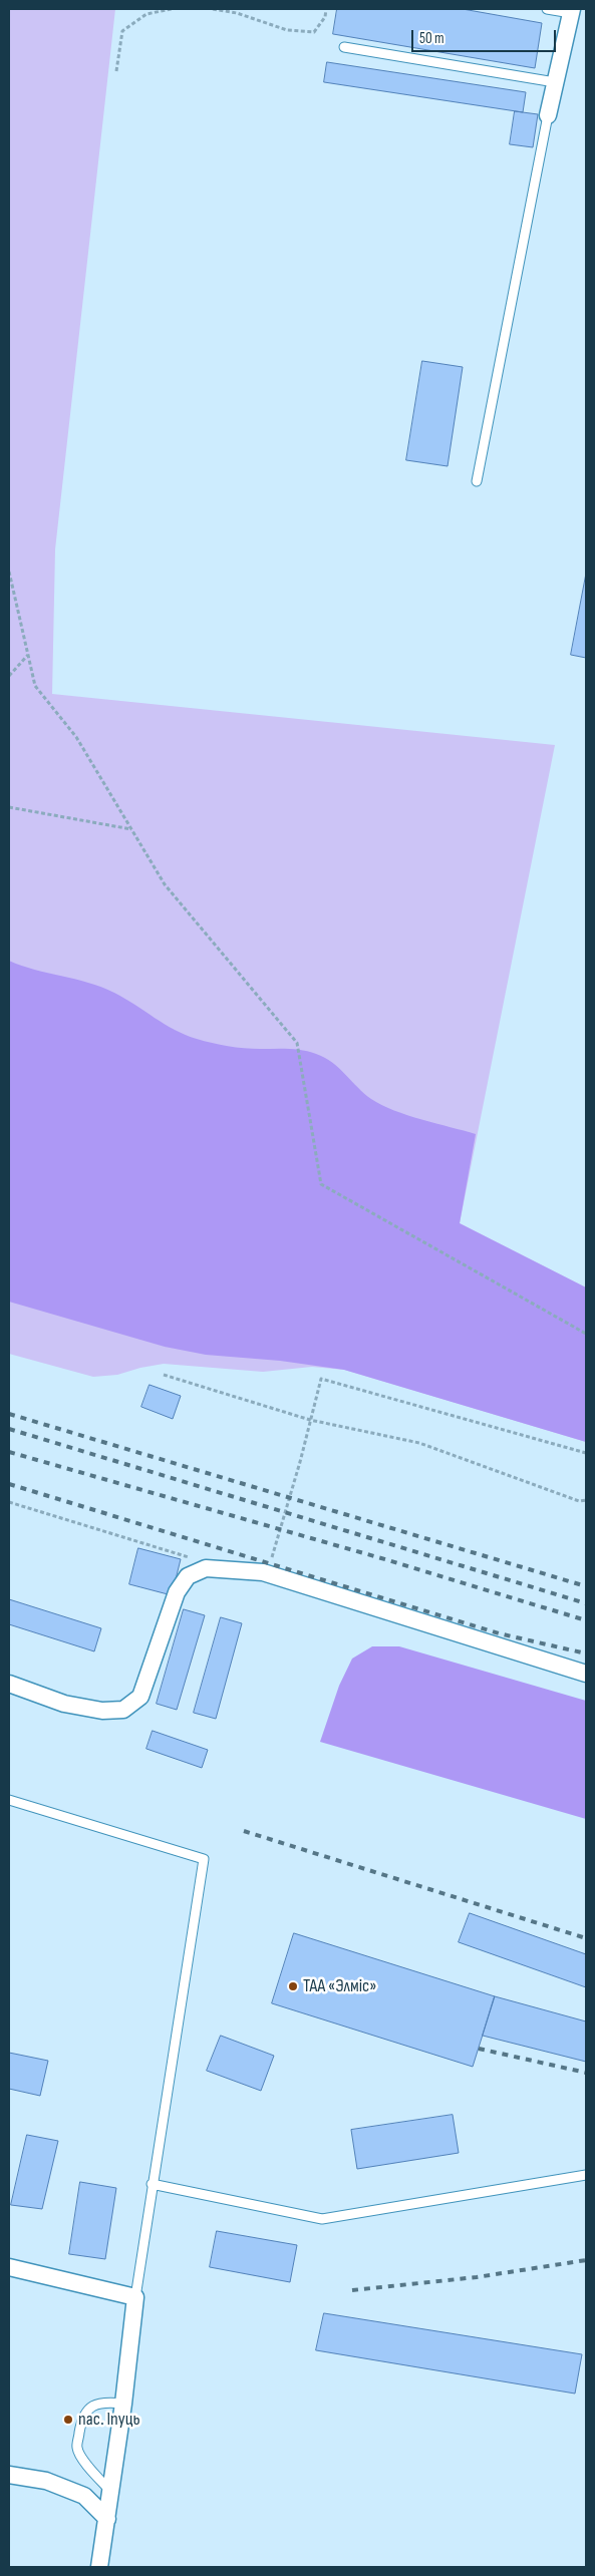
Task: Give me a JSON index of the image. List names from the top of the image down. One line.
{"places":["ТАА «Элміс»","пас. Іпуць"],"scale_bar":"50 m"}
